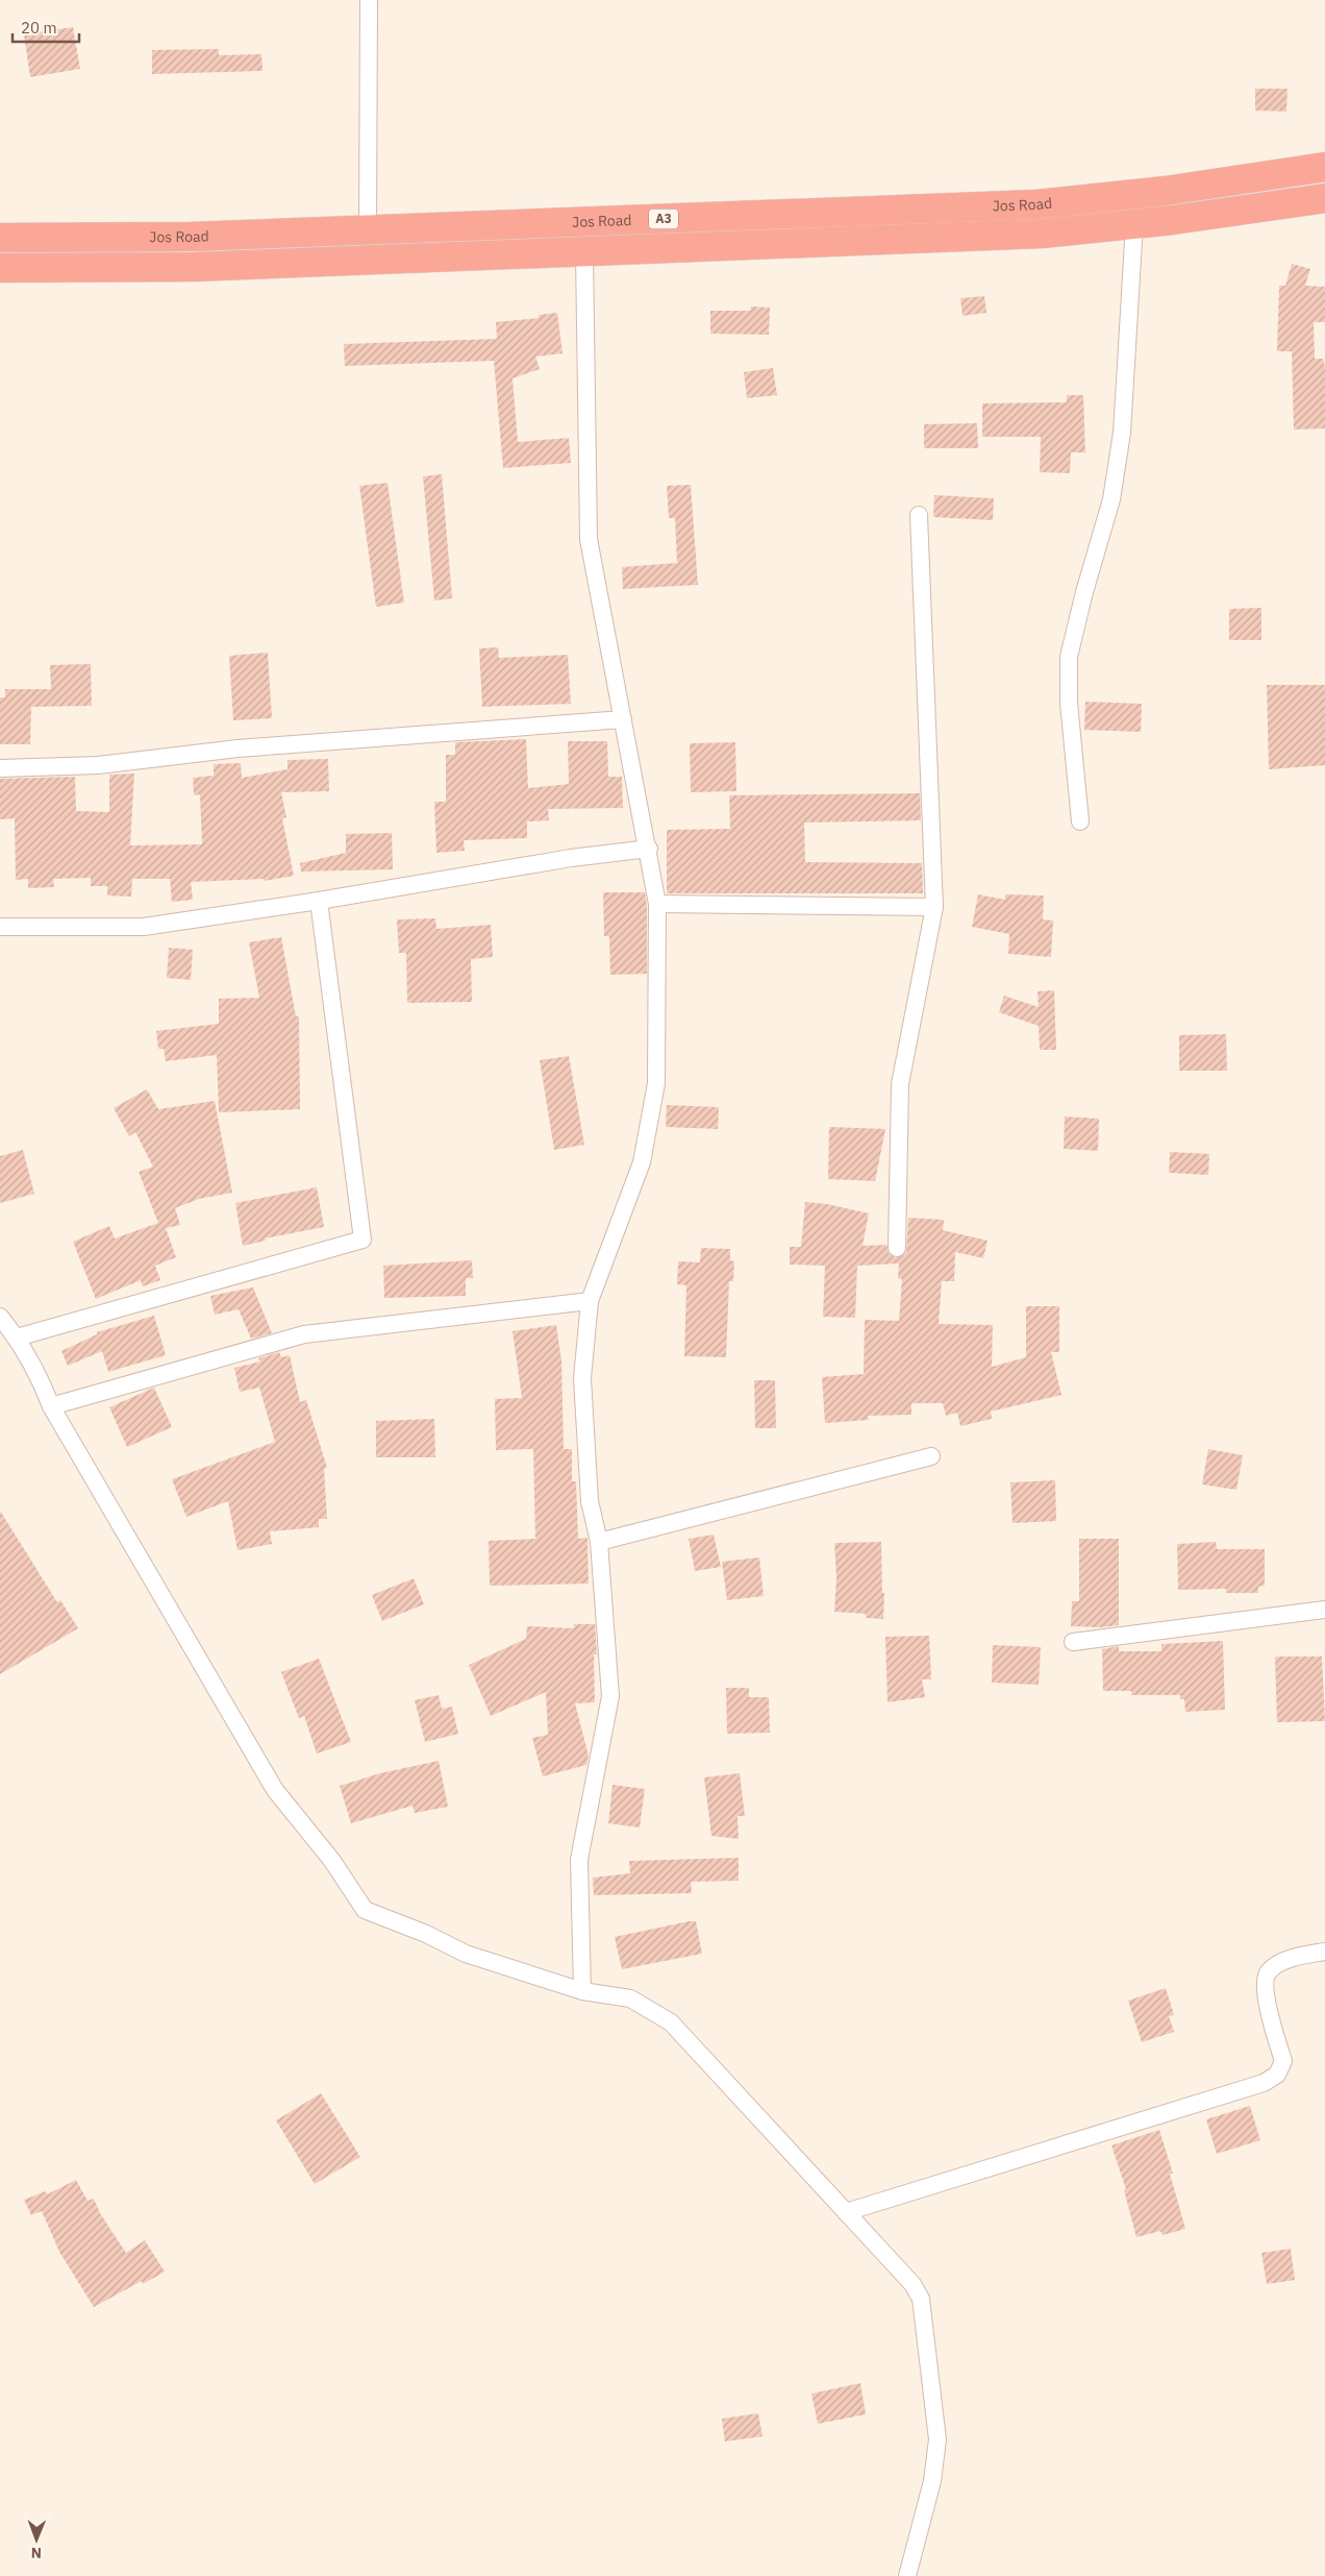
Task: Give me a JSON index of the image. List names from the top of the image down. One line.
{"streets":{"highway":["Jos Road","A3"]},"scale_bar":"20 m","north":"bottom"}
